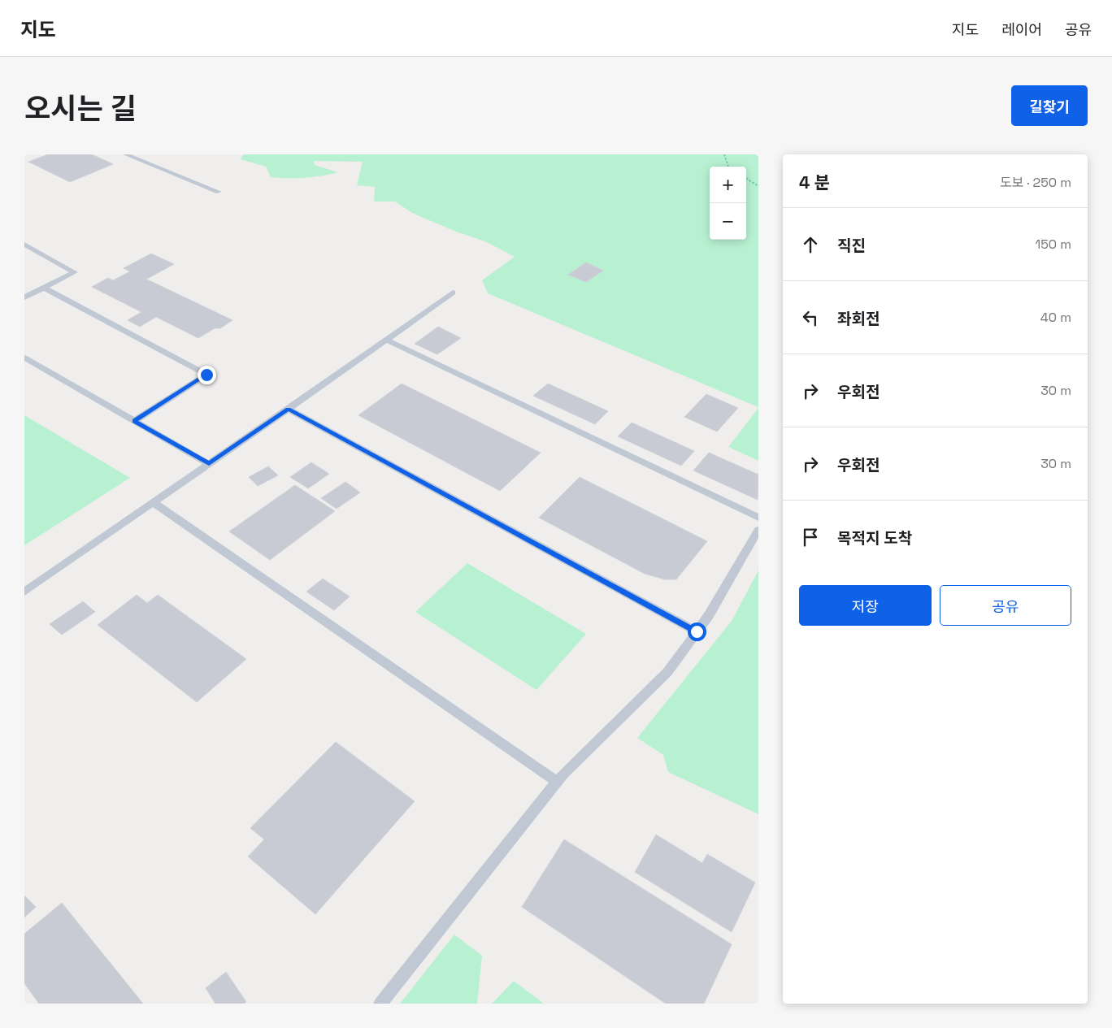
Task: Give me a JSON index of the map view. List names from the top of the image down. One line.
{"page":{"header":"지도","nav":["지도","레이어","공유"],"title":"오시는 길","buttons":["길찾기",["저장","공유"]],"heading":["4 분","도보 · 250 m"],"map_buttons":["+","−"],"list":[["직진","150 m"],["좌회전","40 m"],["우회전","30 m"],["우회전","30 m"],"목적지 도착"]}}
